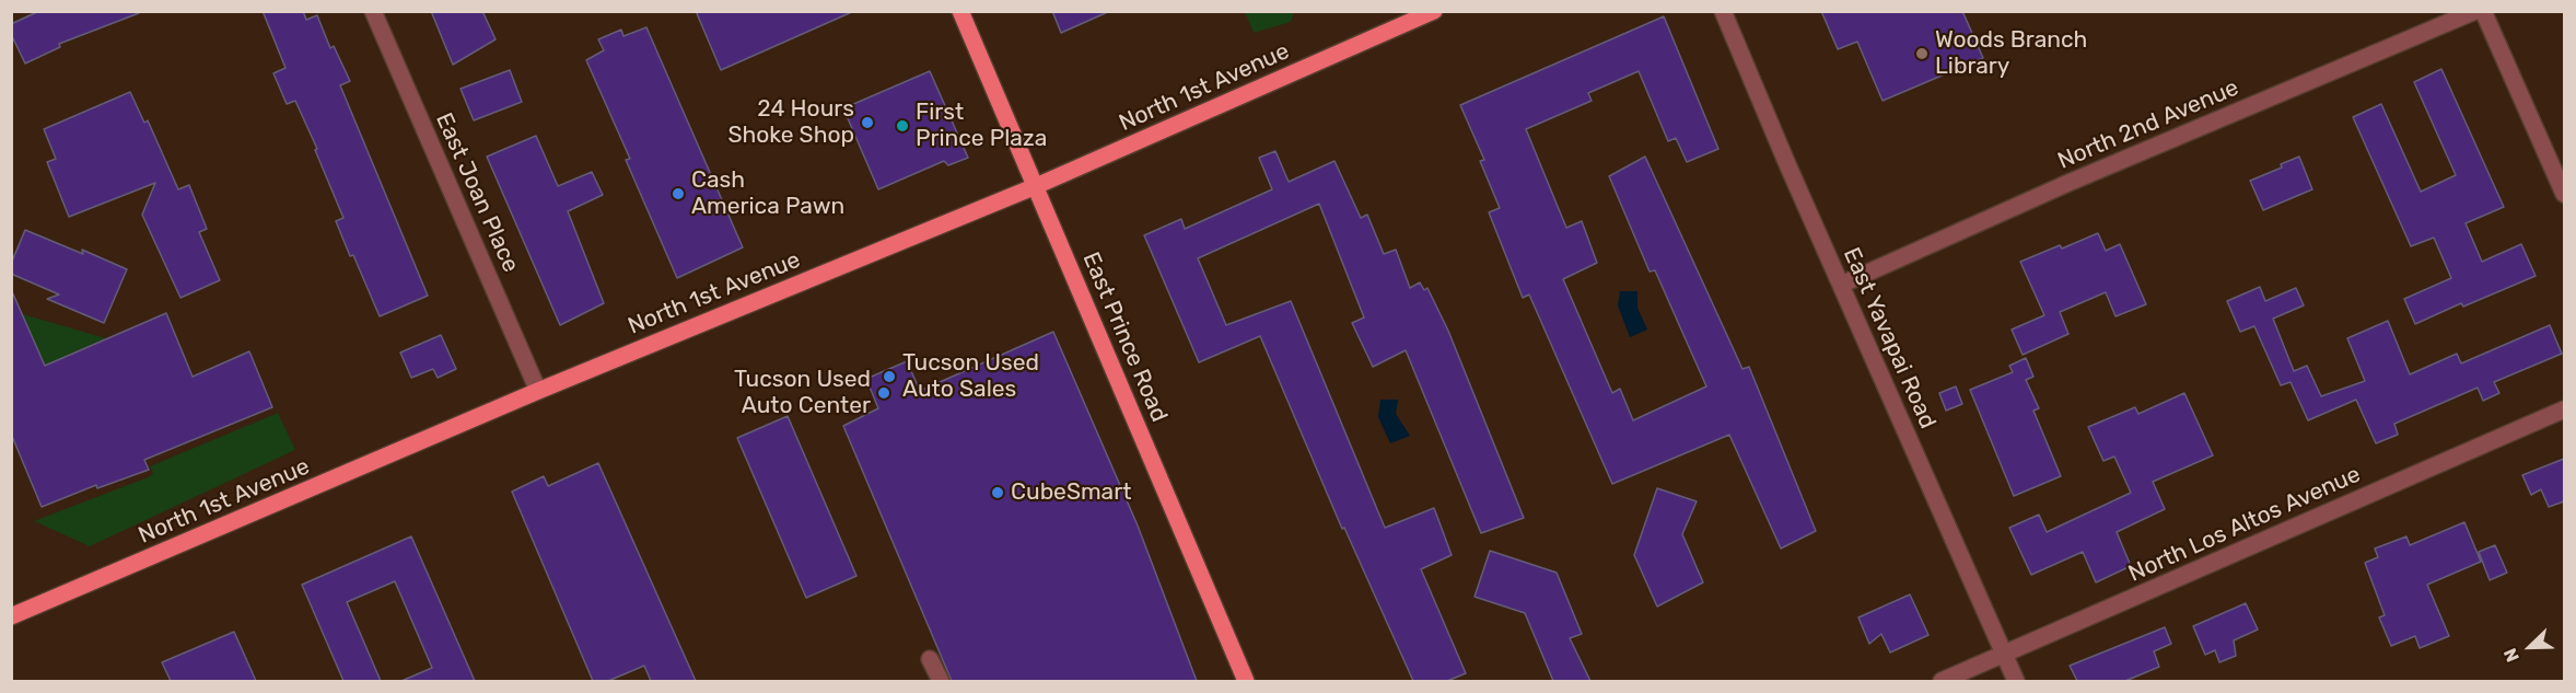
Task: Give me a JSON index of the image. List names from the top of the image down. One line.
{"streets":{"main road":["North 1st Avenue","East Prince Road"],"street":["North 2nd Avenue","East Joan Place","East Yavapai Road","North Los Altos Avenue"]},"crossings":[["North 1st Avenue","East Joan Place"],["North 1st Avenue","East Prince Road"],["North 2nd Avenue","East Yavapai Road"],["East Yavapai Road","North Los Altos Avenue"]],"places":["Woods Branch Library","24 Hours Shoke Shop","First Prince Plaza","Cash America Pawn","Tucson Used Auto Sales","Tucson Used Auto Center","CubeSmart"],"north":"bottom left"}
